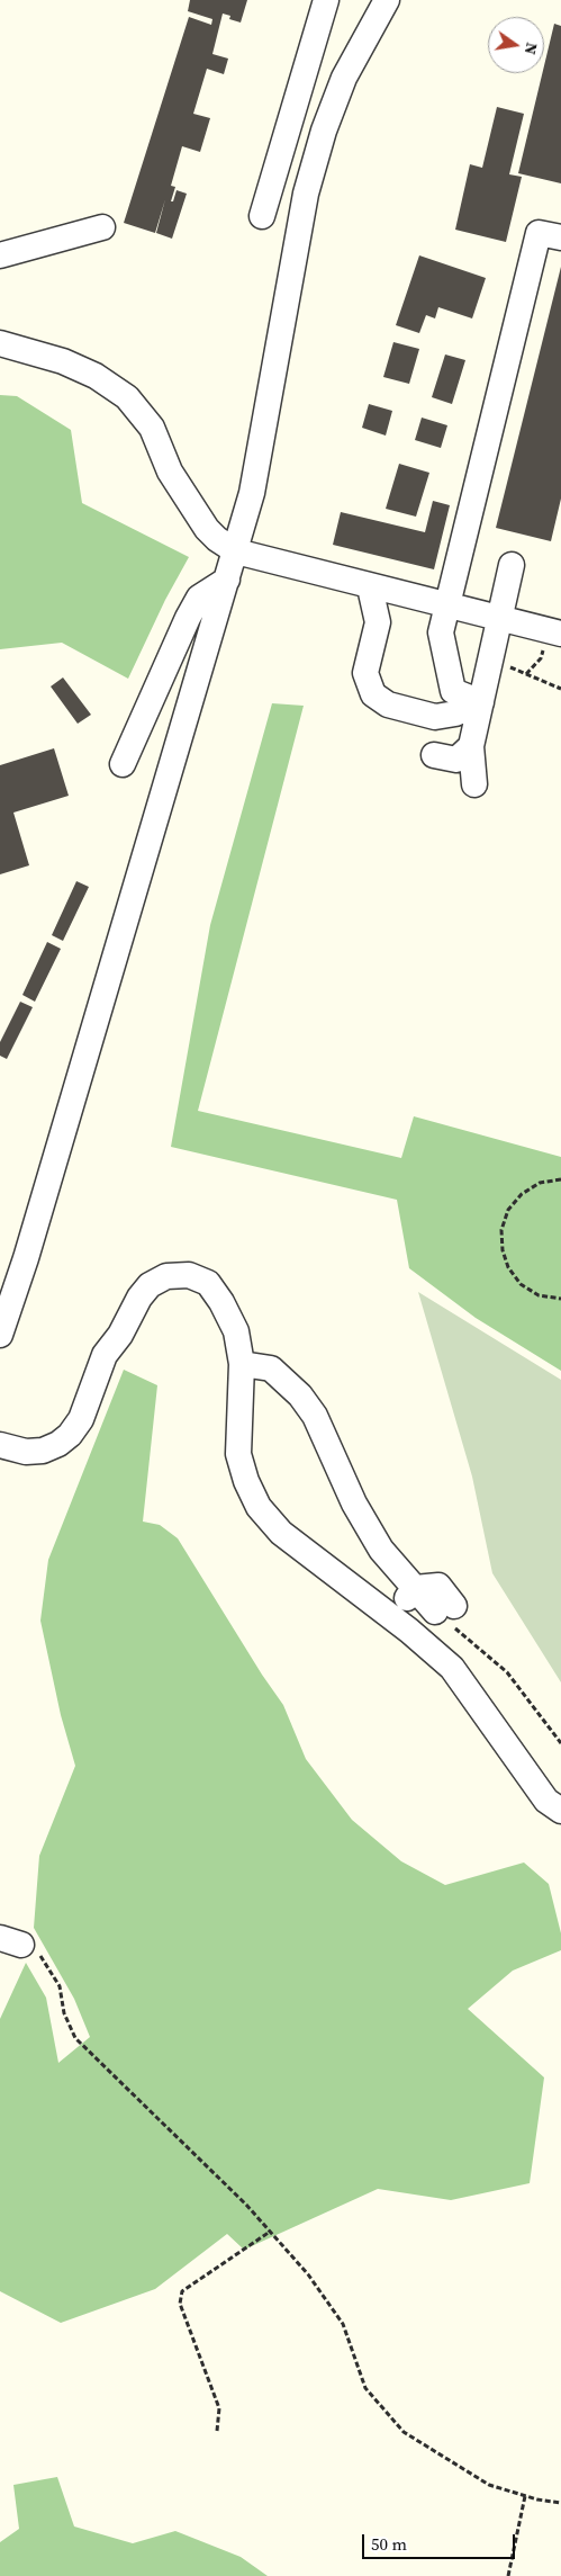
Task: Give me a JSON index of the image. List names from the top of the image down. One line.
{"scale_bar":"50 m","north":"right"}
